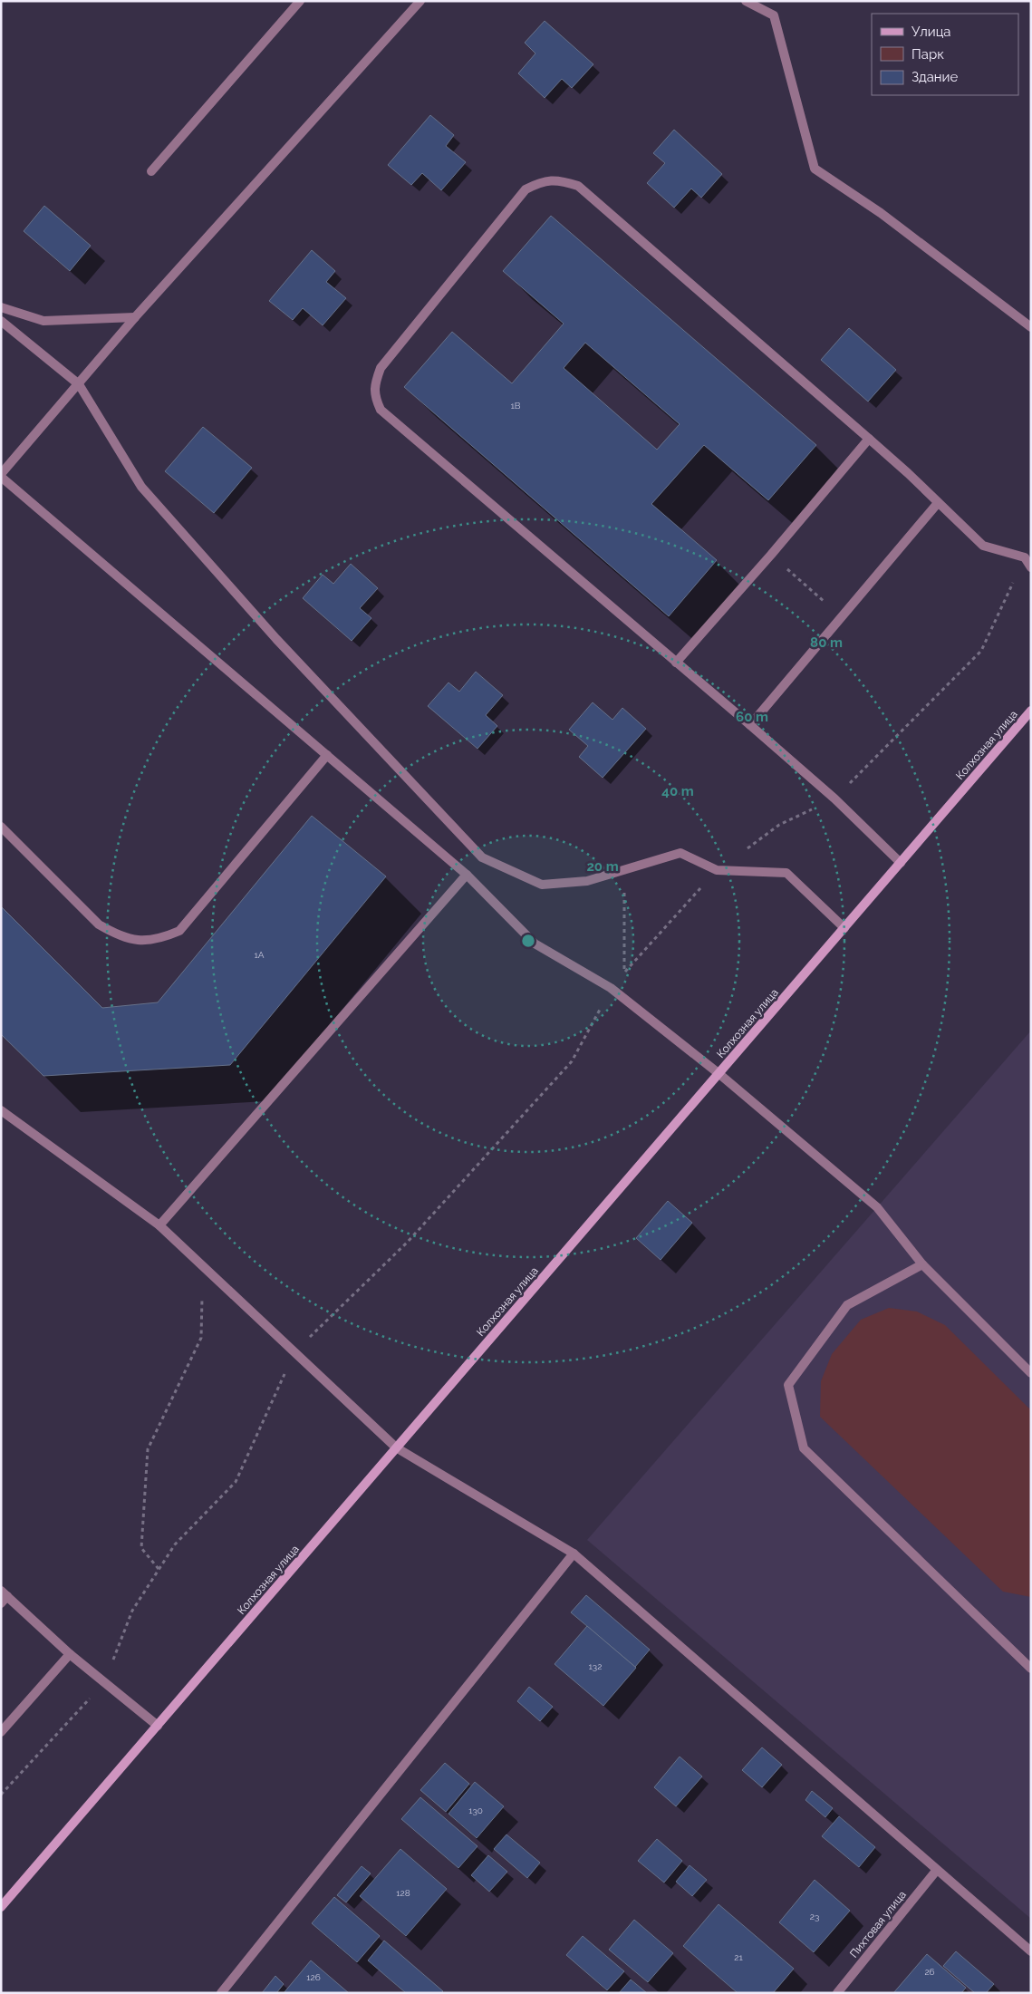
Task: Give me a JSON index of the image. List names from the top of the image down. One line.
{"streets":{"main road":["Колхозная улица"],"street":["Пихтовая улица"]},"house_numbers":["1В","1А","132","130","128","23","21","26","126"],"legend":["Улица","Парк","Здание"],"rings":["80 m","60 m","40 m","20 m"]}
